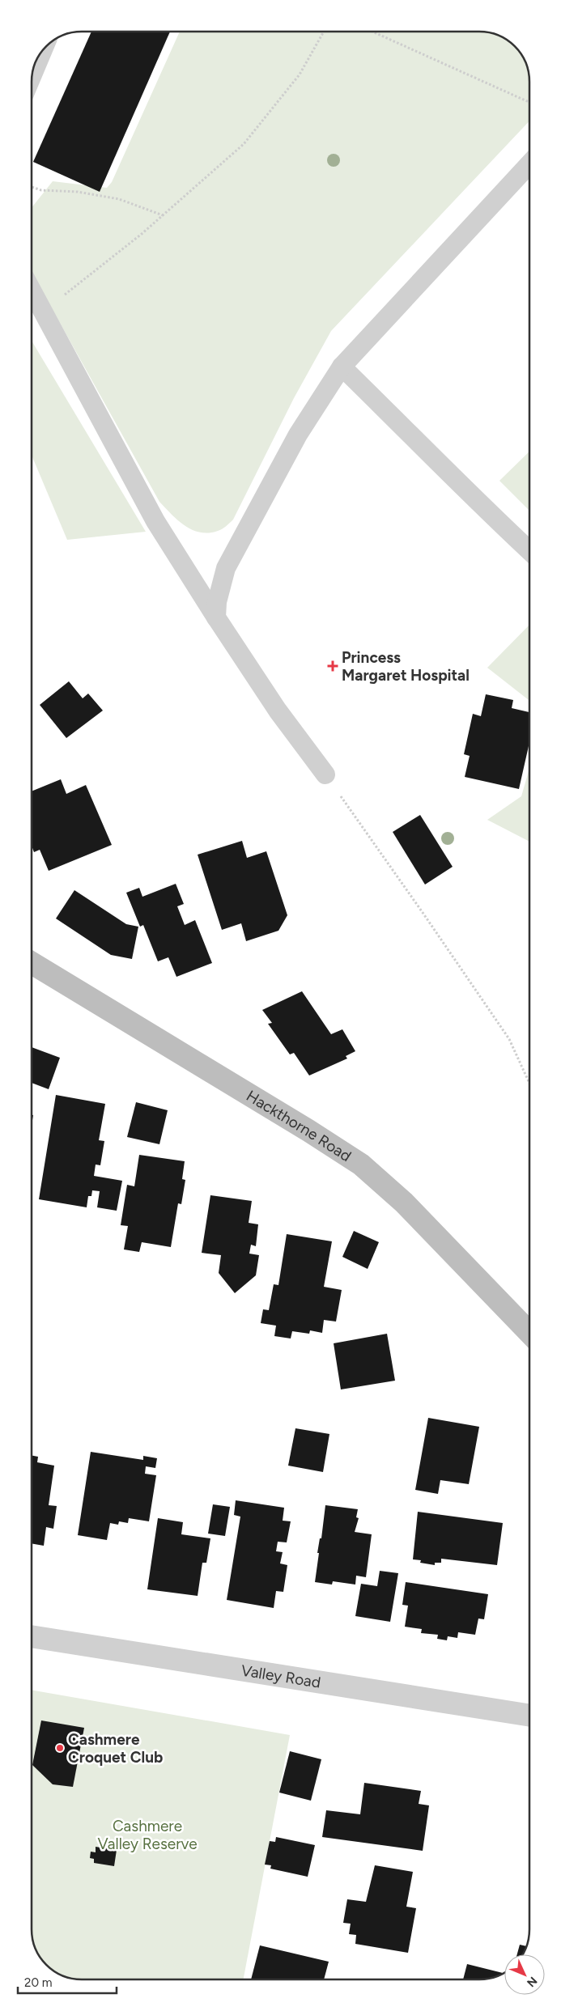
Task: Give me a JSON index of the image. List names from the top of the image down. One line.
{"streets":{"street":["Hackthorne Road","Valley Road"]},"parks":["Cashmere Valley Reserve"],"places":{"health":["Princess Margaret Hospital"],"other":["Cashmere Croquet Club"]},"scale_bar":"20 m","north":"bottom right"}
